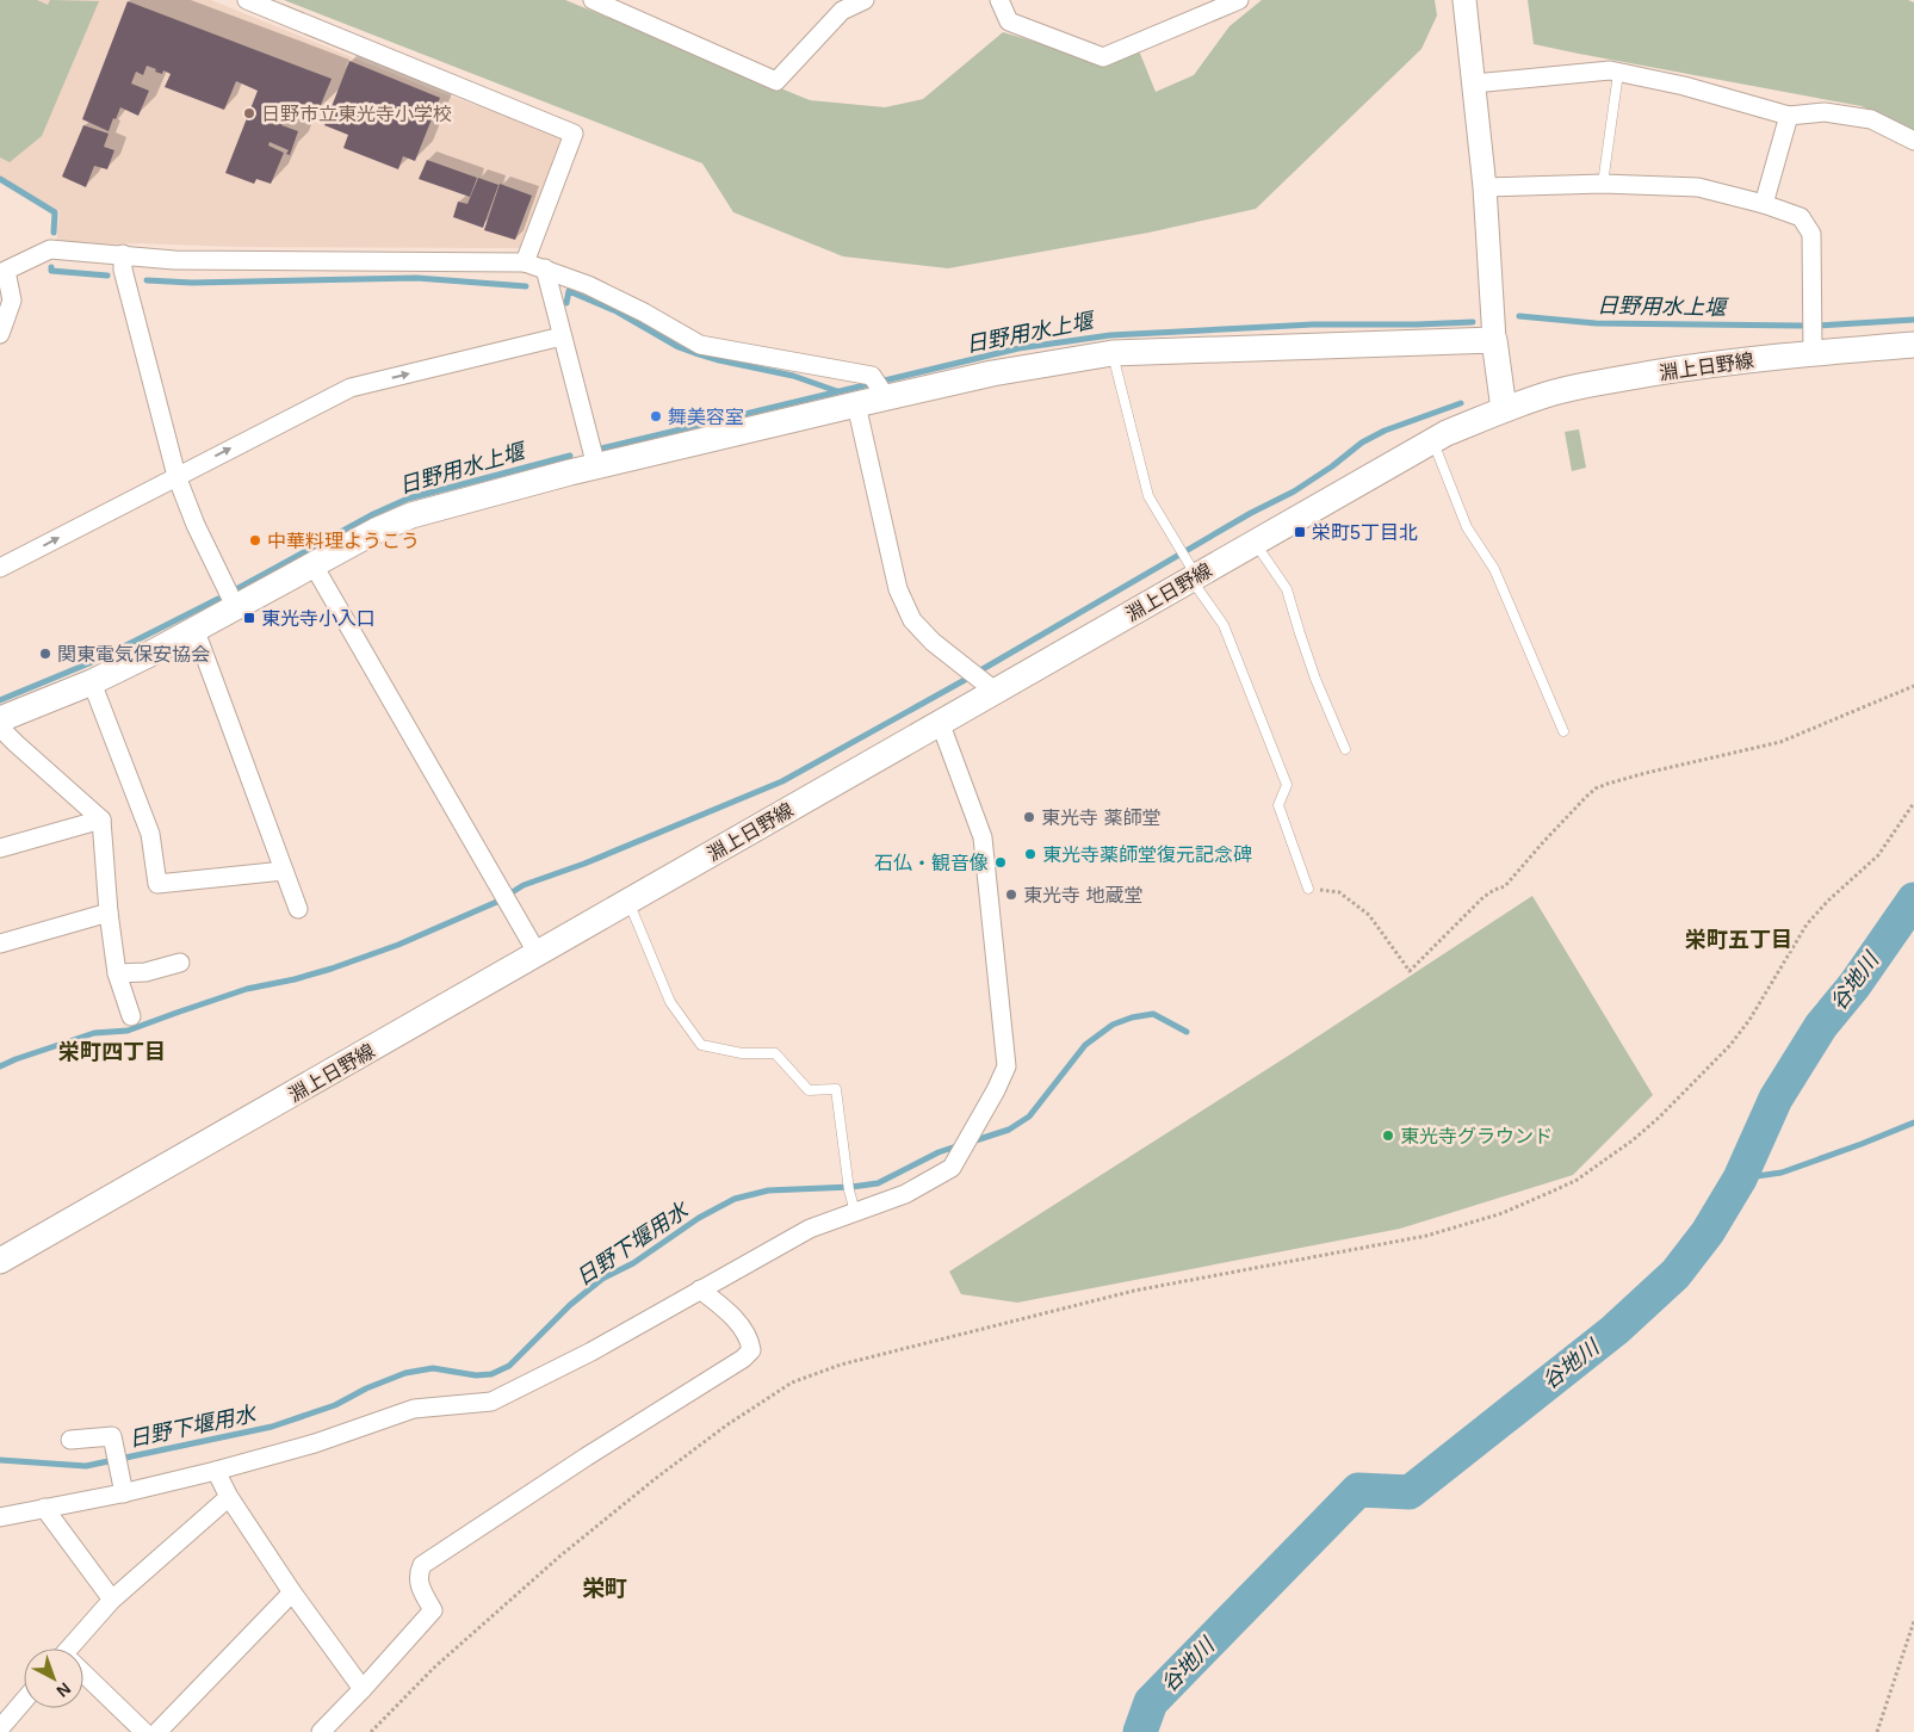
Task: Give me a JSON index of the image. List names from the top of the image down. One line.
{"streets":{"main road":["淵上日野線"]},"districts":["栄町五丁目","栄町四丁目","栄町"],"water":["日野用水上堰","谷地川","日野下堰用水"],"places":{"other":["日野市立東光寺小学校","舞美容室","中華料理ようこう","関東電気保安協会","東光寺 薬師堂","東光寺薬師堂復元記念碑","石仏・観音像","東光寺 地蔵堂","東光寺グラウンド"],"transit":["栄町5丁目北","東光寺小入口"]},"north":"bottom right"}
